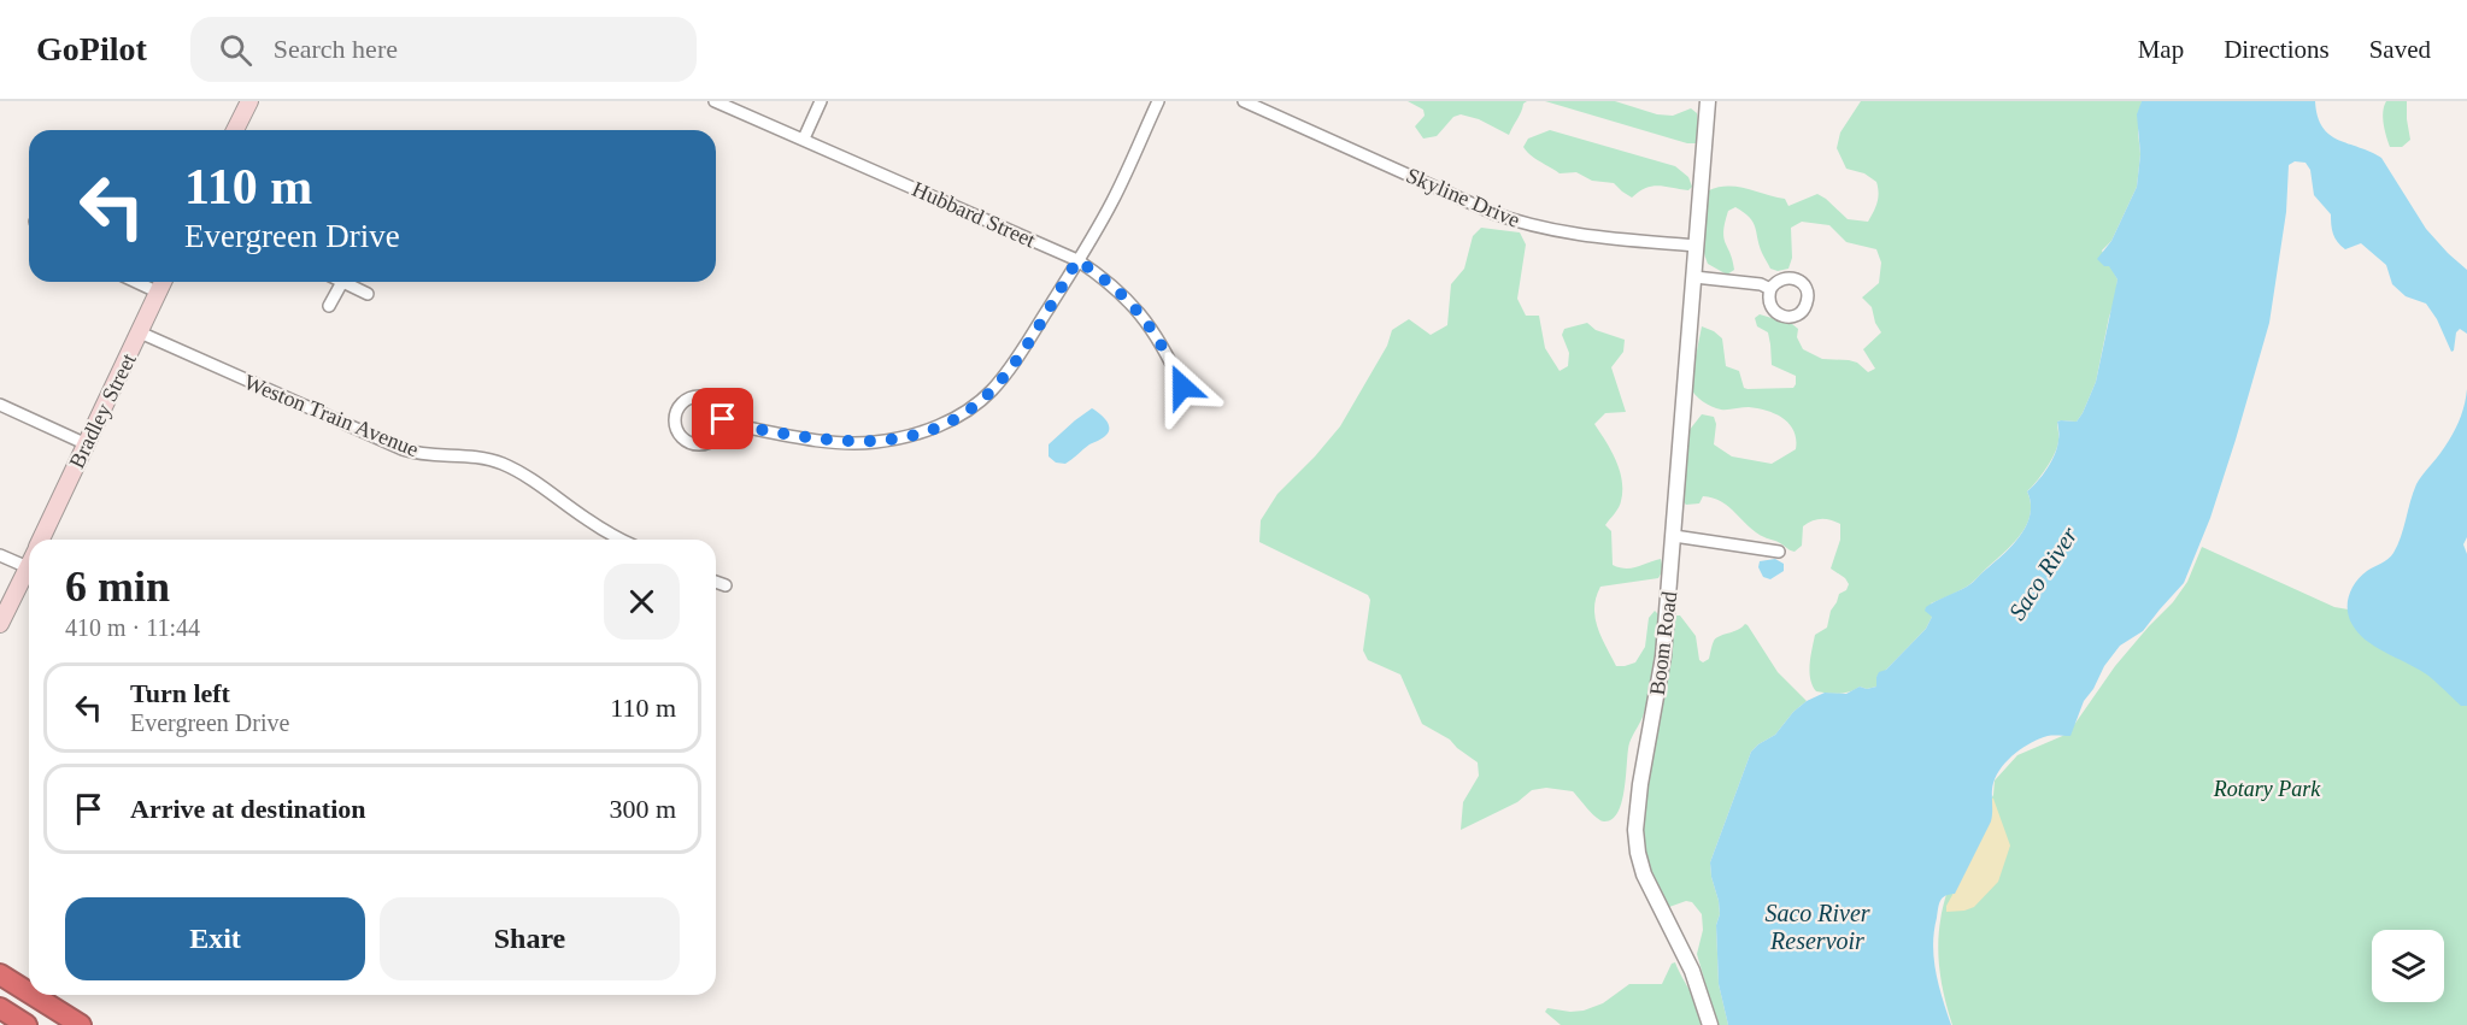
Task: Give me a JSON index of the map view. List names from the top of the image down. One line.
{"streets":{"main road":["Bradley Street"],"street":["Skyline Drive","Hubbard Street","Weston Train Avenue","Boom Road"]},"crossings":[["Skyline Drive","Boom Road"],["Bradley Street","Weston Train Avenue"]],"water":["Saco River","Saco River Reservoir"],"parks":["Rotary Park"],"page":{"header":"GoPilot","search":"Search here","nav":["Map","Directions","Saved"],"turn":["110 m","Evergreen Drive"],"heading":["6 min","410 m · 11:44"],"list":[{"name":"Turn left","note":"Evergreen Drive","value":"110 m"},{"name":"Arrive at destination","value":"300 m"}],"buttons":["Exit","Share"]}}
